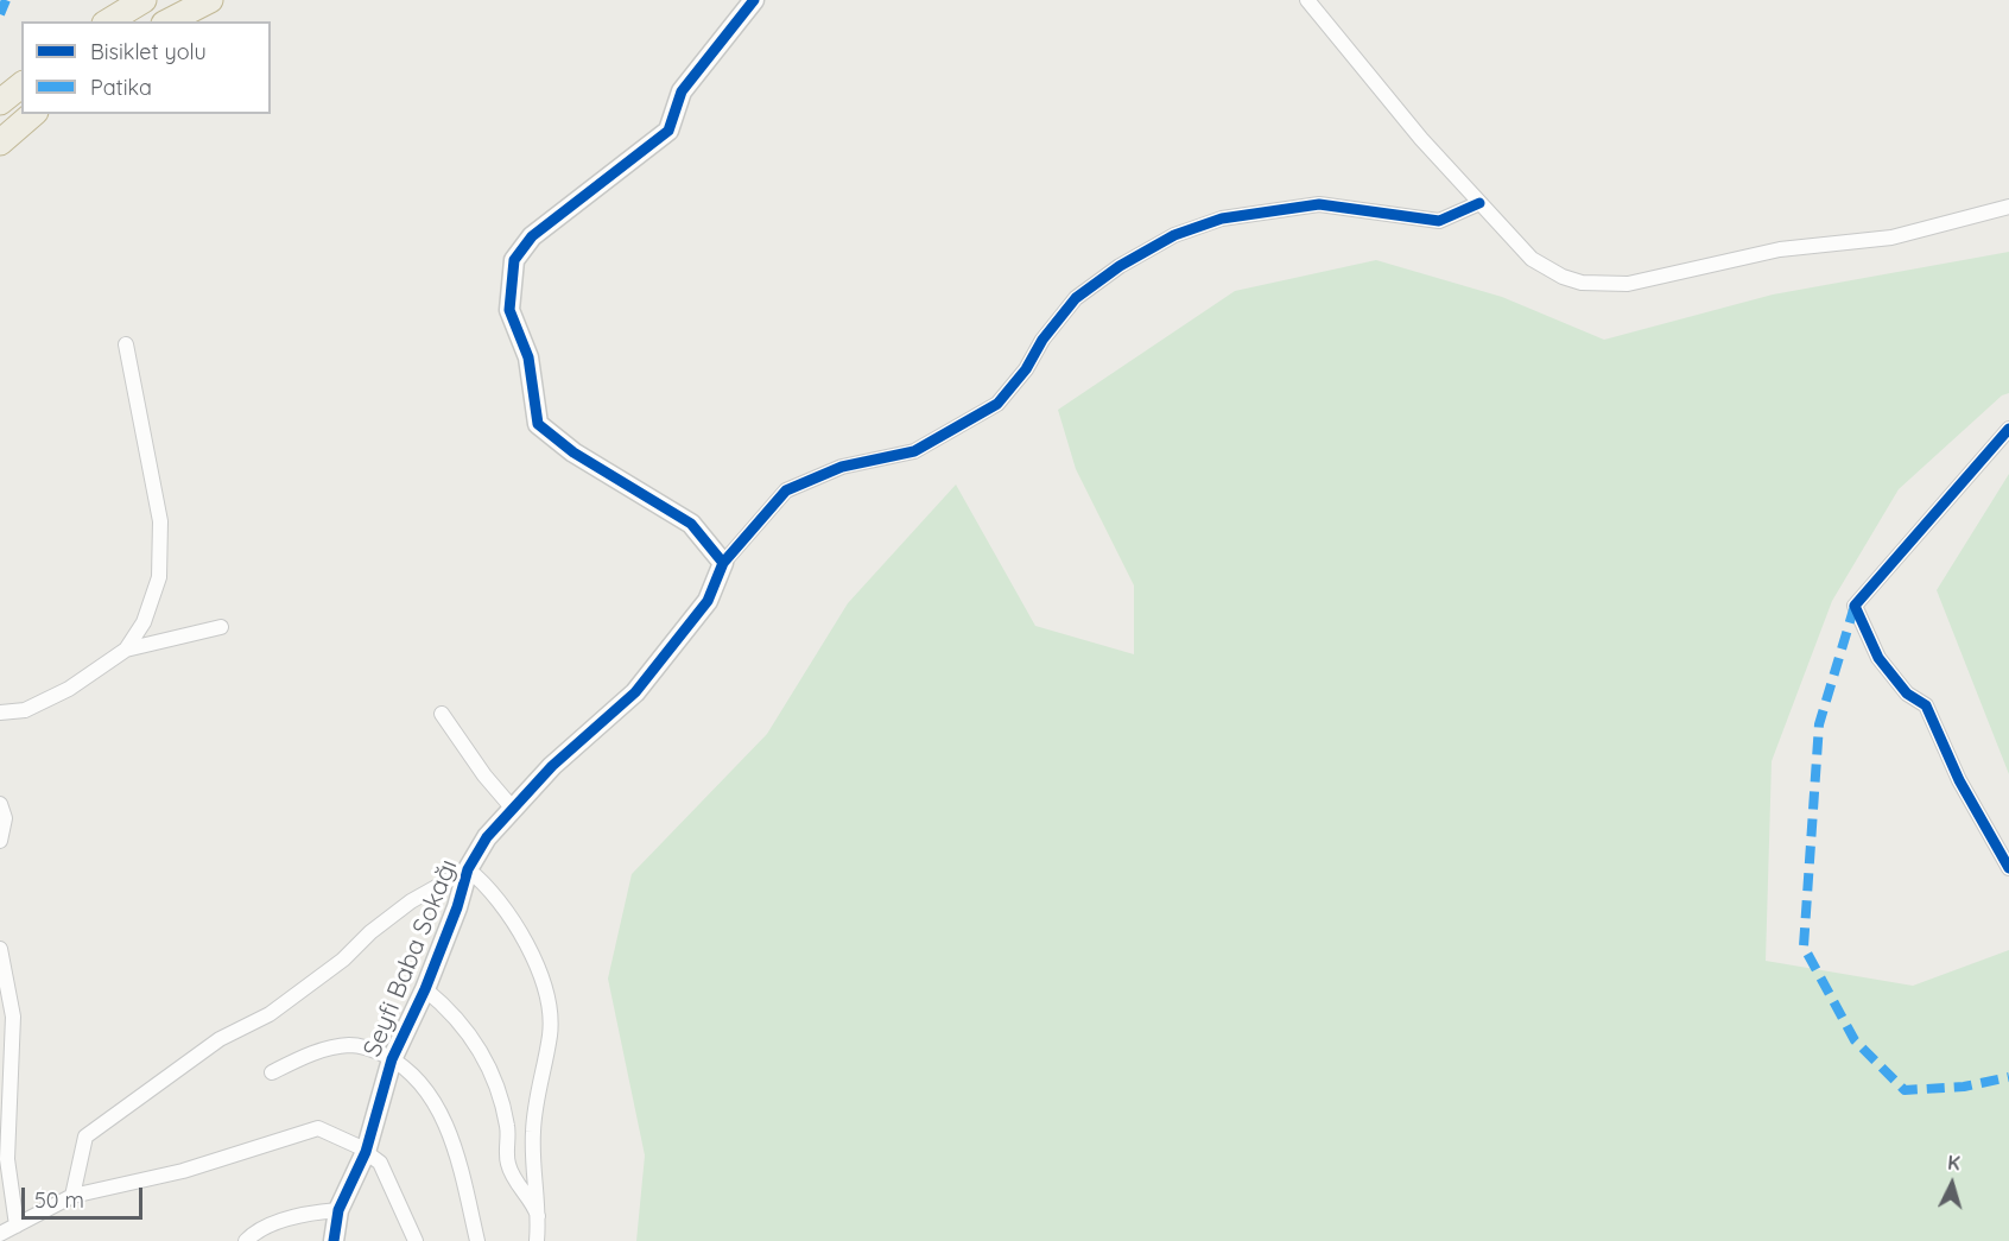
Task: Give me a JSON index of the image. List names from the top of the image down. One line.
{"streets":{"street":["Seyfi Baba Sokağı"]},"legend":["Bisiklet yolu","Patika"],"scale_bar":"50 m","north":"top"}
